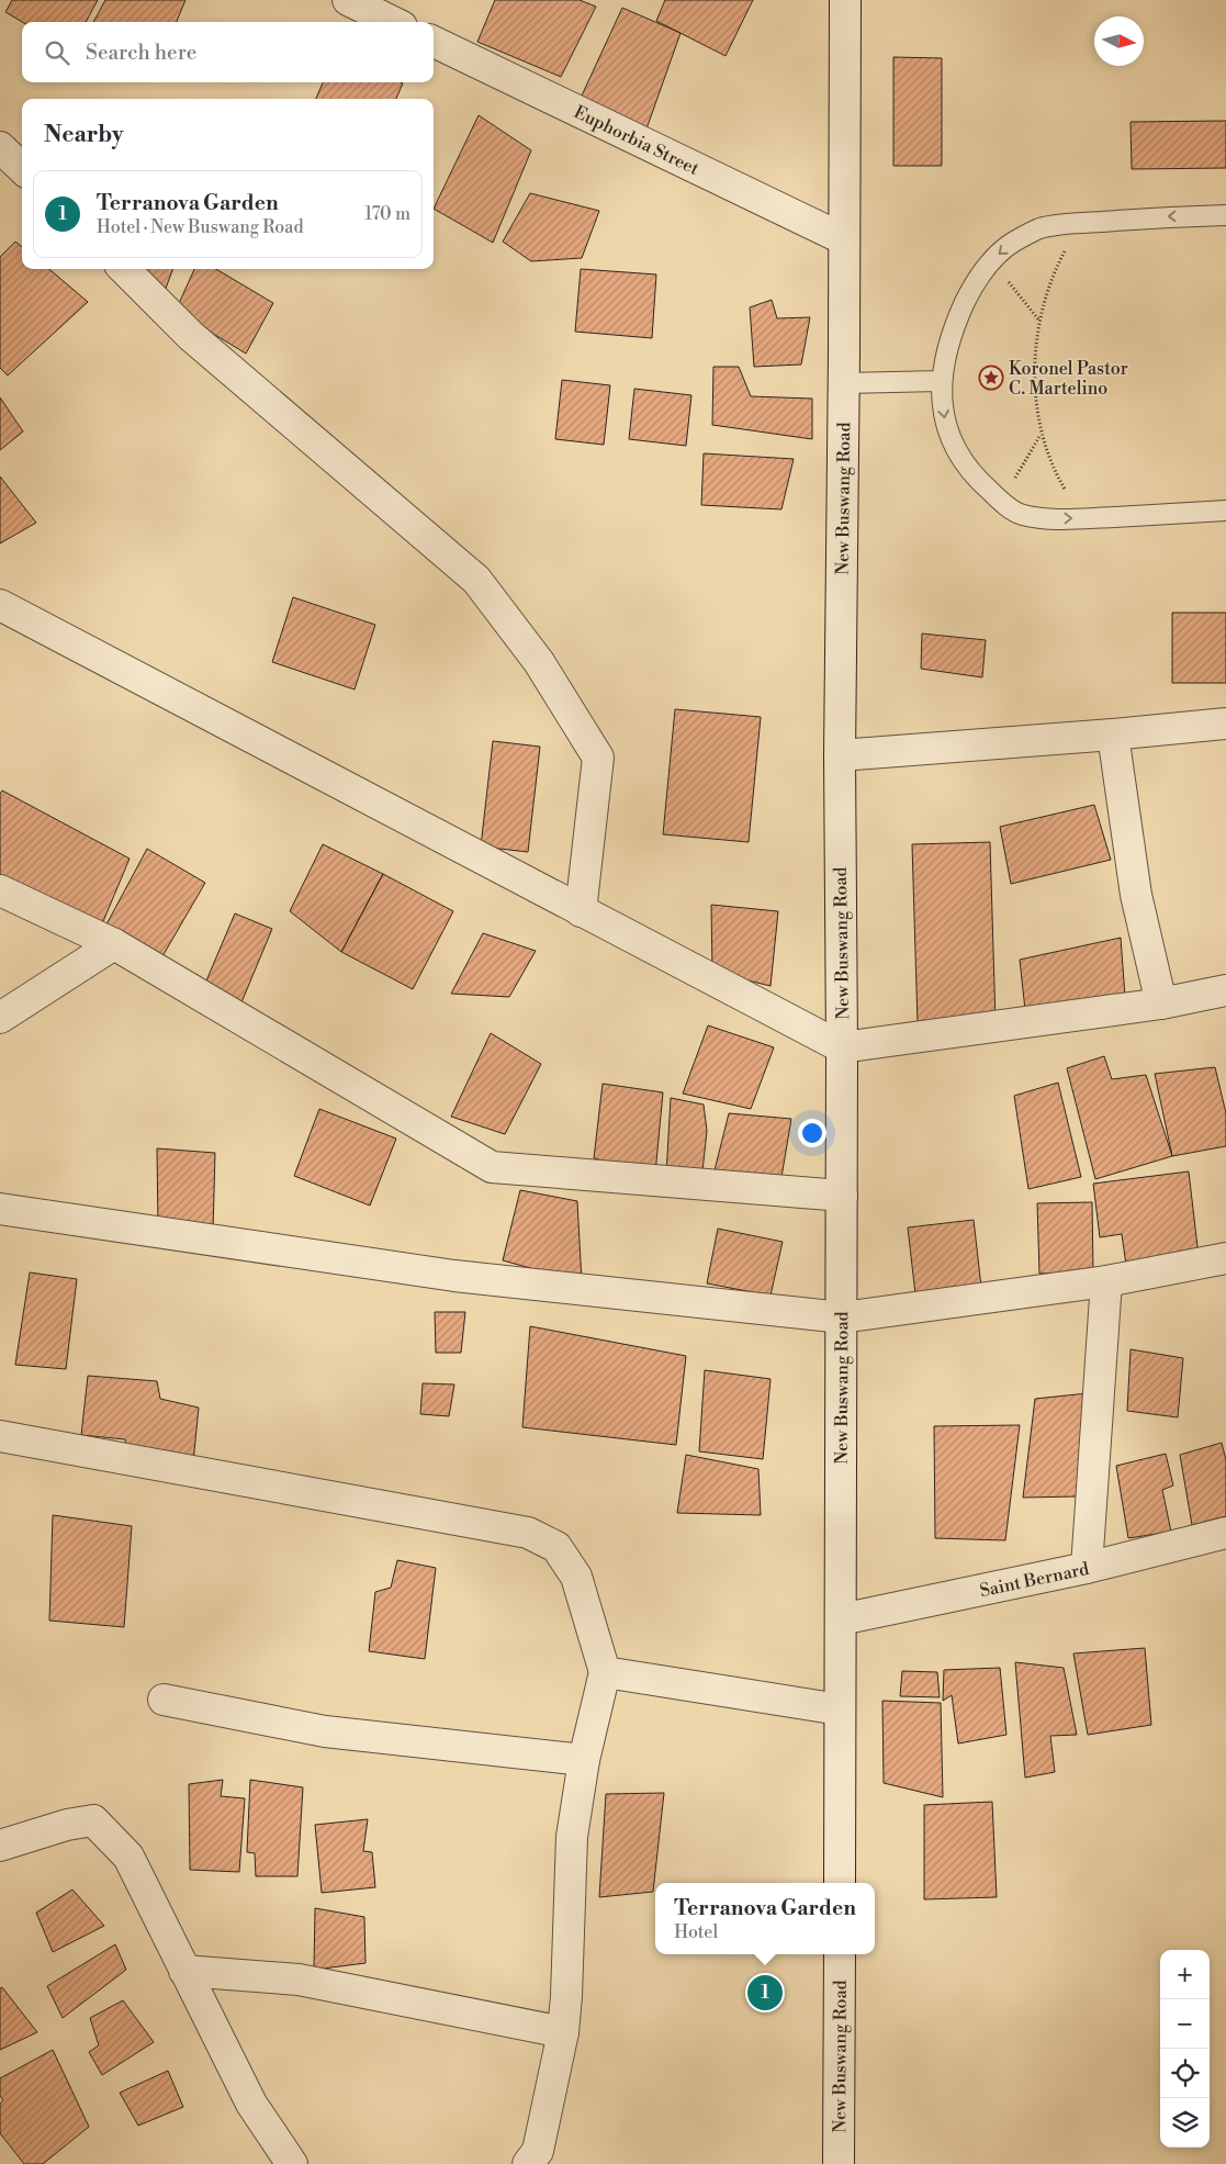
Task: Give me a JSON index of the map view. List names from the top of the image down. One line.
{"streets":{"street":["Euphorbia Street","New Buswang Road","Saint Bernard"]},"crossings":[["Euphorbia Street","New Buswang Road"],["New Buswang Road","Saint Bernard"]],"places":{"place":["Koronel Pastor C. Martelino"]},"north":"right","page":{"search":"Search here","heading":"Nearby","list":[{"mark":"1","name":"Terranova Garden","note":"Hotel · New Buswang Road","value":"170 m"}],"popup":["Terranova Garden","Hotel"],"map_buttons":["+","−"],"pins":"1"}}
